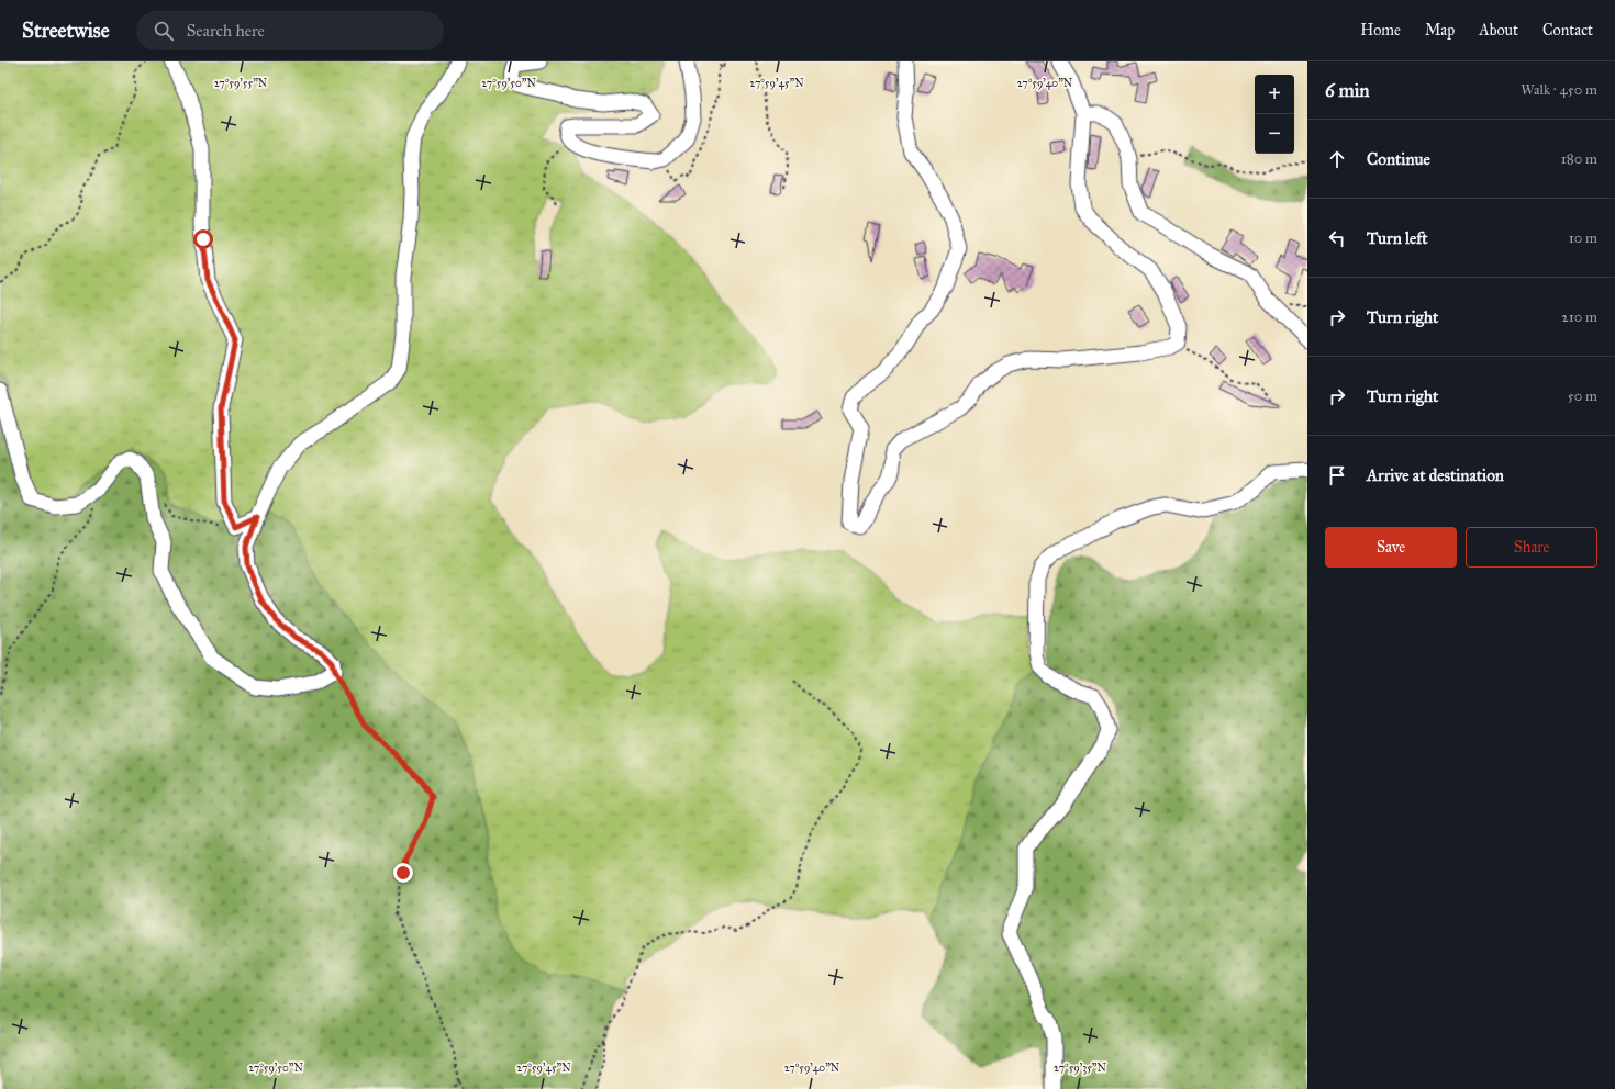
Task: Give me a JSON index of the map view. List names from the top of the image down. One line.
{"page":{"header":"Streetwise","search":"Search here","nav":["Home","Map","About","Contact"],"heading":["6 min","Walk · 450 m"],"map_buttons":["+","−"],"list":[["Continue","180 m"],["Turn left","10 m"],["Turn right","210 m"],["Turn right","50 m"],"Arrive at destination"],"buttons":["Save","Share"]},"coordinates":["27°59'55\"N","27°59'50\"N","27°59'45\"N","27°59'40\"N","27°59'35\"N"]}
